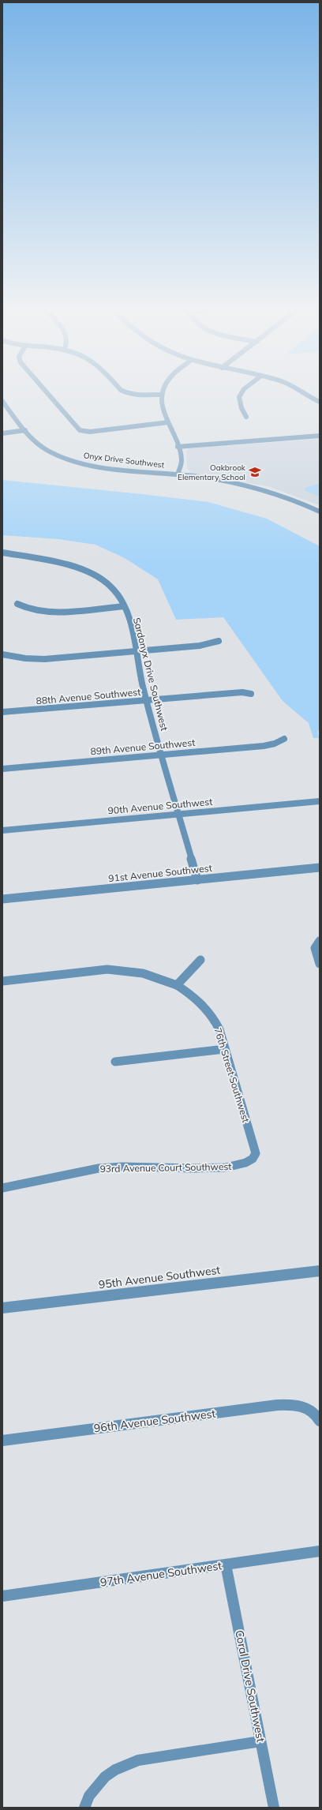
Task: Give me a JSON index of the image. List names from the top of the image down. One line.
{"streets":{"street":["Onyx Drive Southwest","Sardonyx Drive Southwest","88th Avenue Southwest","89th Avenue Southwest","90th Avenue Southwest","91st Avenue Southwest","76th Street Southwest","93rd Avenue Court Southwest","95th Avenue Southwest","96th Avenue Southwest","97th Avenue Southwest","Coral Drive Southwest"]},"crossings":[["Sardonyx Drive Southwest","88th Avenue Southwest"],["Sardonyx Drive Southwest","89th Avenue Southwest"],["Sardonyx Drive Southwest","90th Avenue Southwest"],["Sardonyx Drive Southwest","91st Avenue Southwest"],["76th Street Southwest","93rd Avenue Court Southwest"],["97th Avenue Southwest","Coral Drive Southwest"]],"places":{"school or university":["Oakbrook Elementary School"]}}
